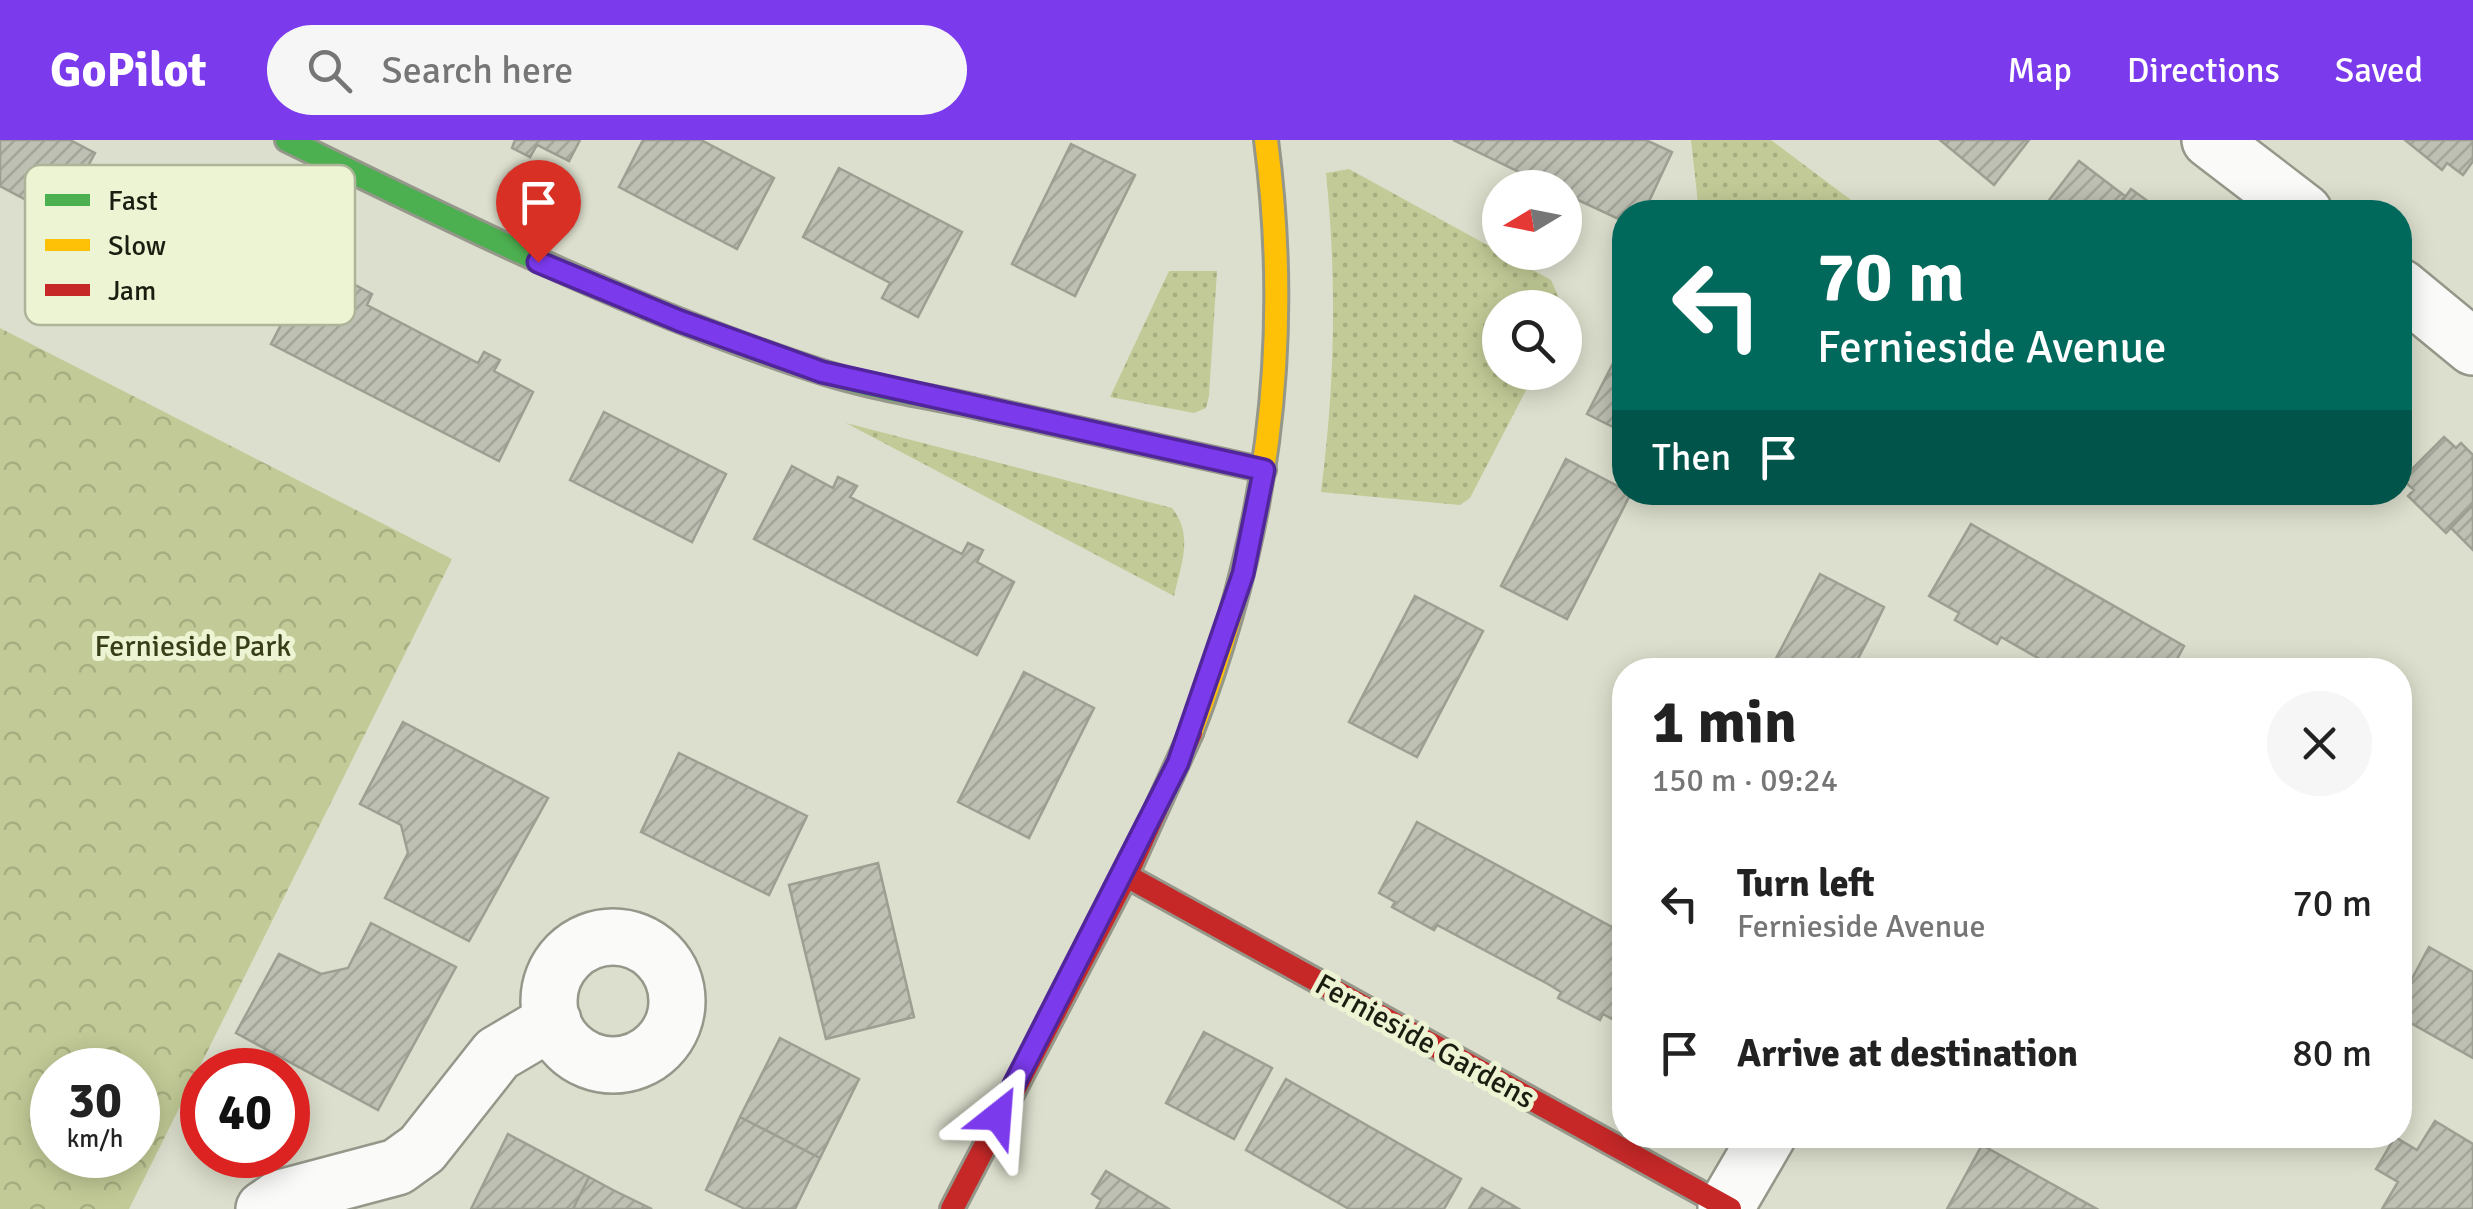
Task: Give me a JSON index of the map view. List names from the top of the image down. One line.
{"streets":{"street":["Fernieside Gardens"]},"parks":["Fernieside Park"],"legend":["Fast","Slow","Jam"],"north":"left","page":{"header":"GoPilot","search":"Search here","nav":["Map","Directions","Saved"],"turn":["70 m","Fernieside Avenue"],"then":"Then","heading":["1 min","150 m · 09:24"],"list":[{"name":"Turn left","note":"Fernieside Avenue","value":"70 m"},{"name":"Arrive at destination","value":"80 m"}],"speed":"30 km/h","limit":"40"}}
